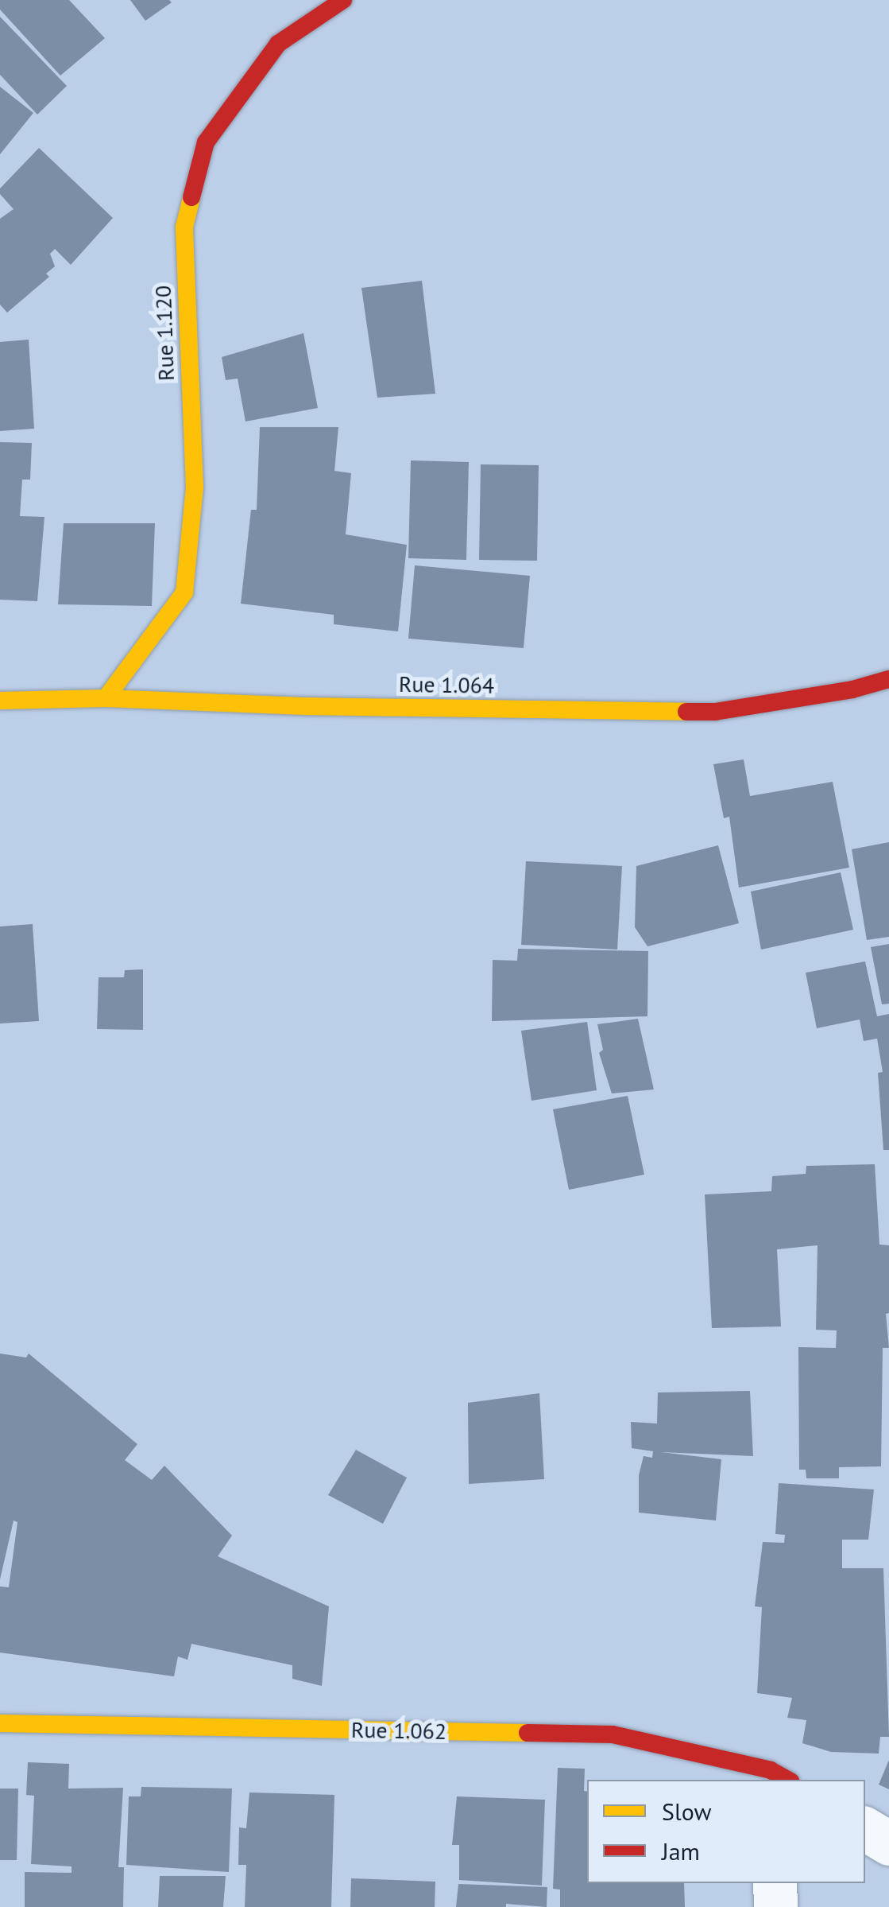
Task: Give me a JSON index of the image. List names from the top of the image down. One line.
{"streets":{"street":["Rue 1.120","Rue 1.064","Rue 1.062"]},"crossings":[["Rue 1.120","Rue 1.064"]],"legend":["Slow","Jam"]}
